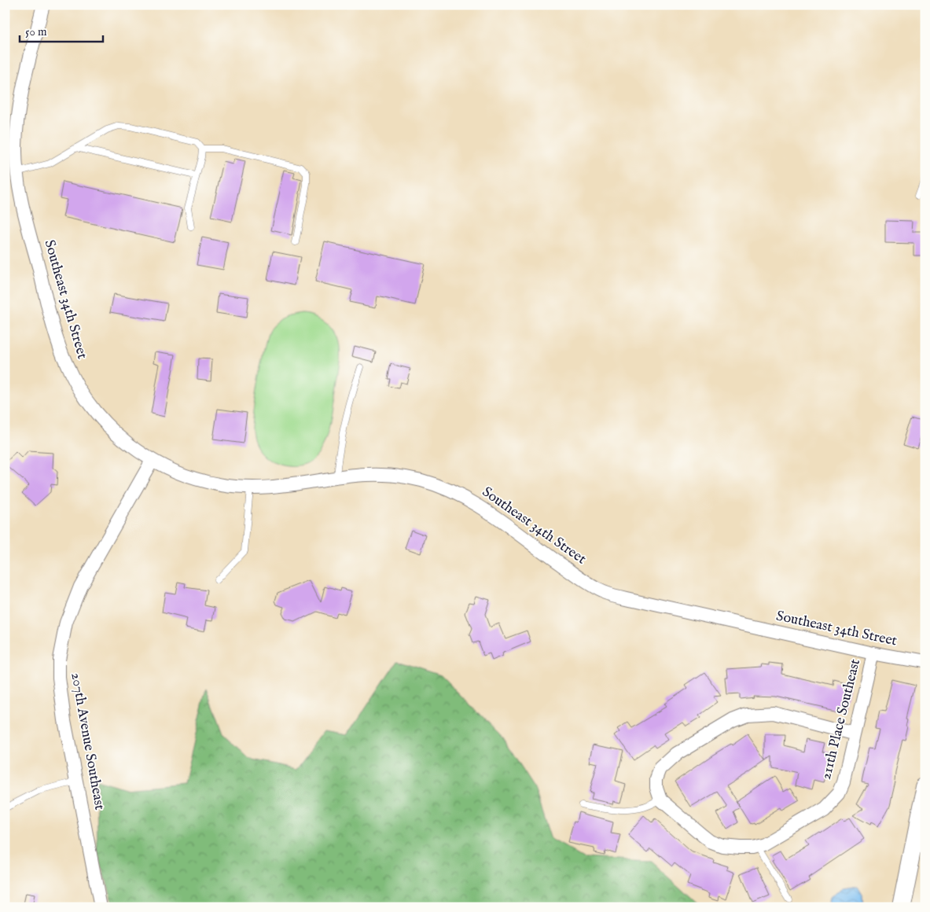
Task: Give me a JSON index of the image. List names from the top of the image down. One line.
{"streets":{"street":["Southeast 34th Street","211th Place Southeast","207th Avenue Southeast"]},"crossings":[["Southeast 34th Street","211th Place Southeast"],["Southeast 34th Street","207th Avenue Southeast"]],"scale_bar":"50 m"}
